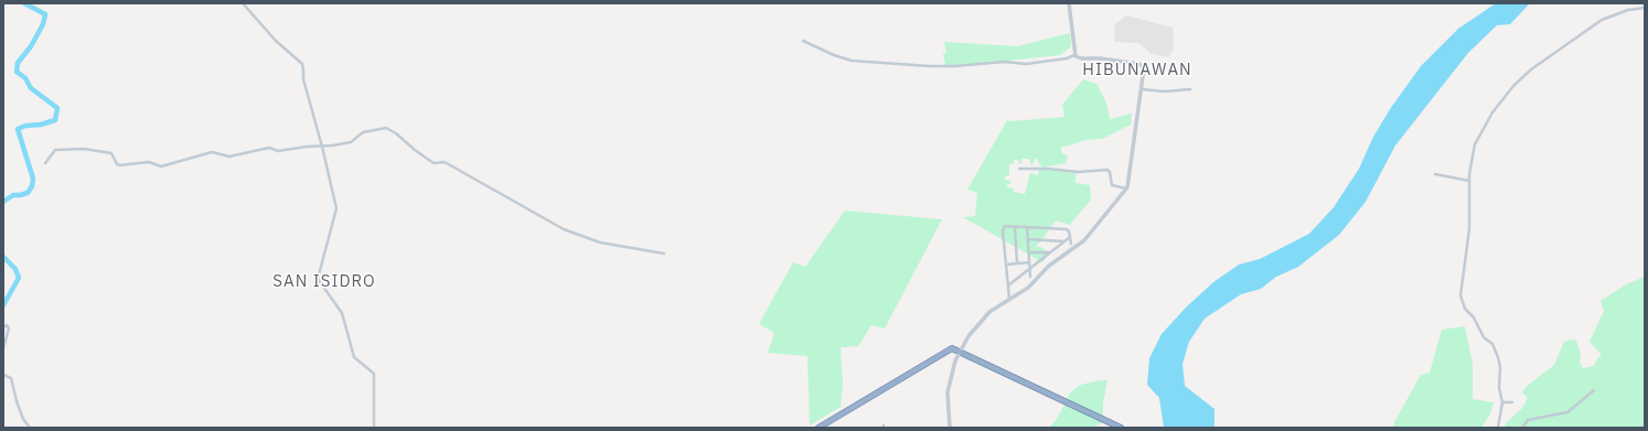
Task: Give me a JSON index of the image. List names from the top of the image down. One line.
{"districts":["HIBUNAWAN","SAN ISIDRO"]}
